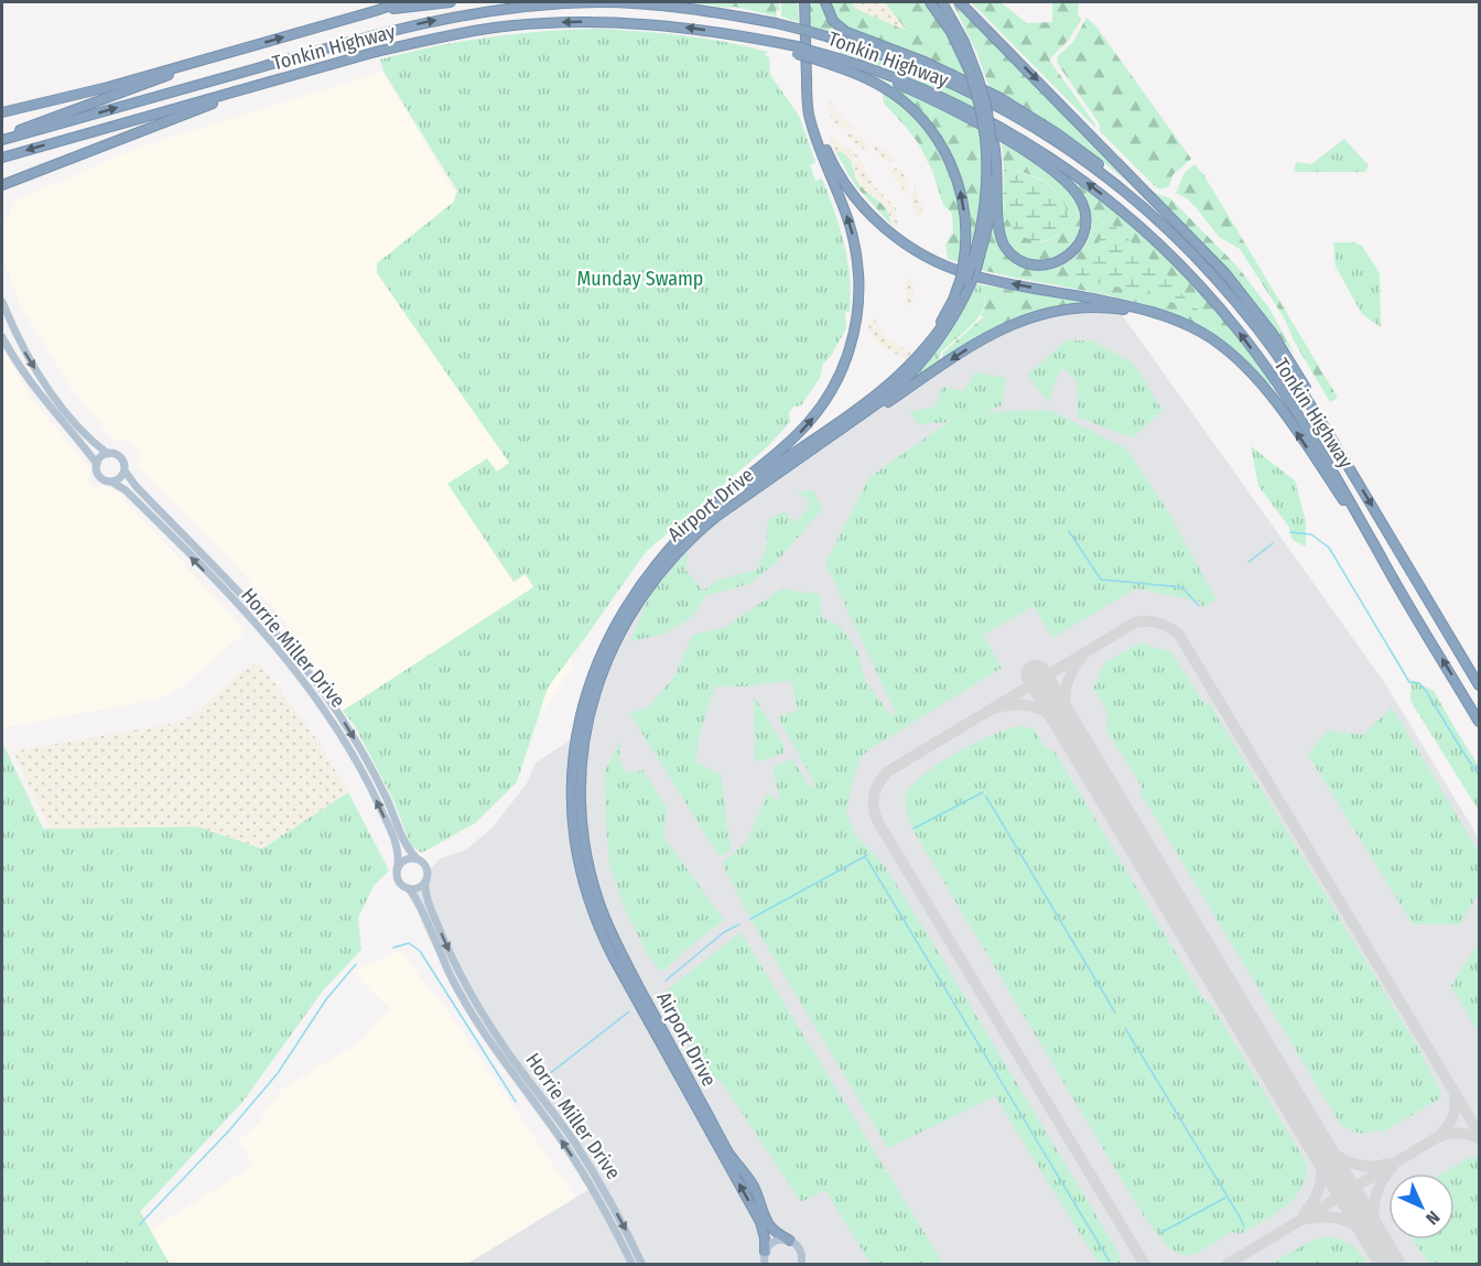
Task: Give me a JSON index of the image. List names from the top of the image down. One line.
{"streets":{"highway":["Tonkin Highway","Airport Drive"],"main road":["Horrie Miller Drive"]},"parks":["Munday Swamp"],"north":"bottom right"}
